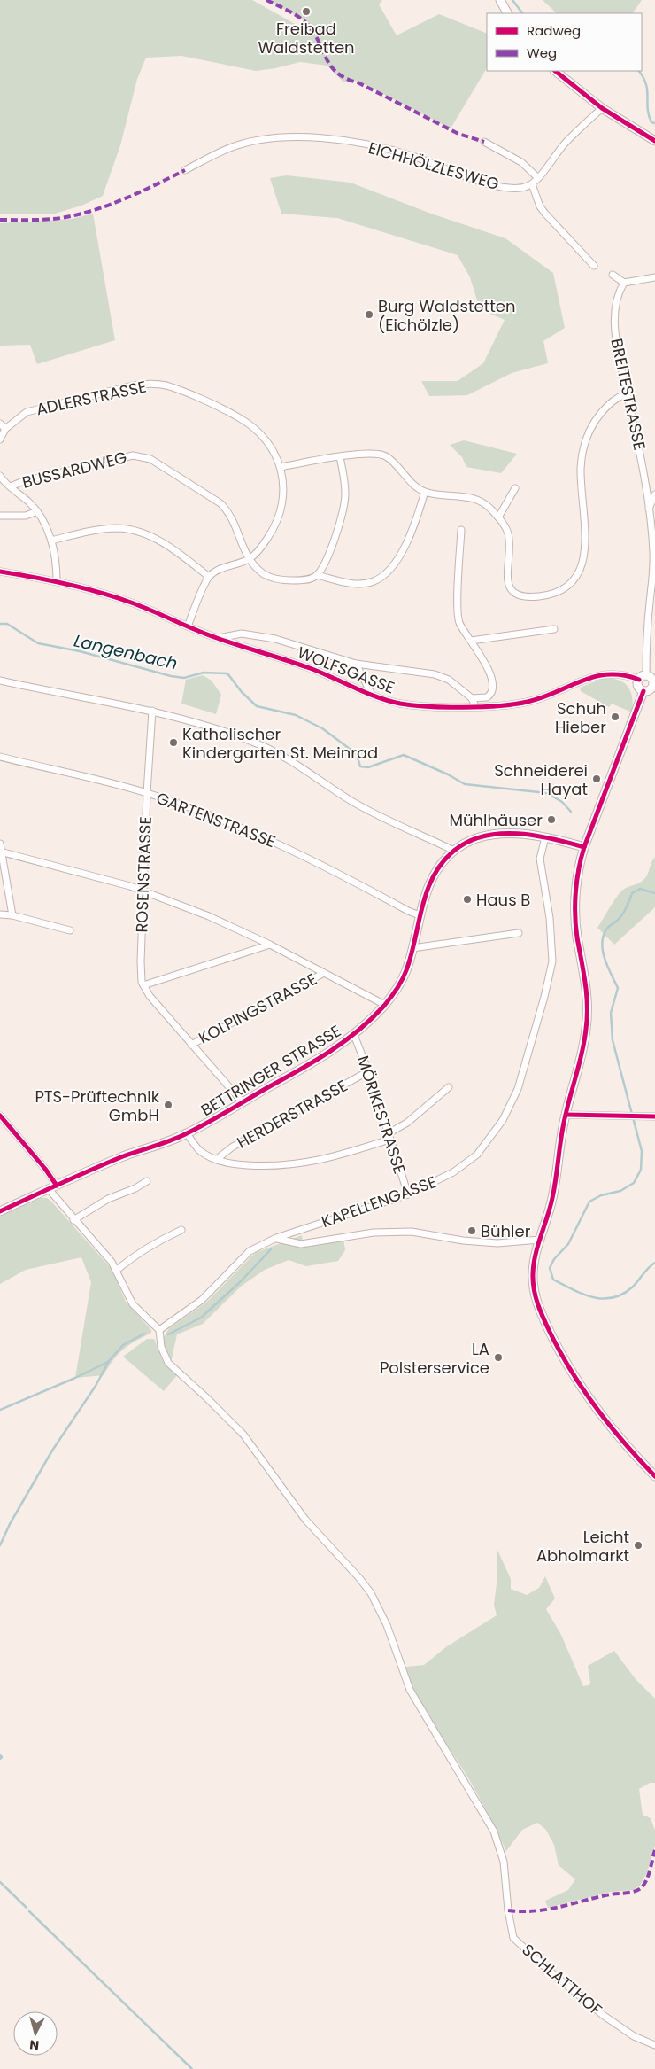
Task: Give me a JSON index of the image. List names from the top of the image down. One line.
{"streets":{"street":["EICHHÖLZLESWEG","BREITESTRASSE","ADLERSTRASSE","BUSSARDWEG","WOLFSGASSE","GARTENSTRASSE","ROSENSTRASSE","KOLPINGSTRASSE","BETTRINGER STRASSE","HERDERSTRASSE","MÖRIKESTRASSE","KAPELLENGASSE","SCHLATTHOF"]},"crossings":[["BREITESTRASSE","WOLFSGASSE"],["ADLERSTRASSE","BUSSARDWEG"],["GARTENSTRASSE","ROSENSTRASSE"],["GARTENSTRASSE","BETTRINGER STRASSE"],["BETTRINGER STRASSE","MÖRIKESTRASSE"],["BETTRINGER STRASSE","KAPELLENGASSE"],["HERDERSTRASSE","MÖRIKESTRASSE"],["MÖRIKESTRASSE","KAPELLENGASSE"],["KAPELLENGASSE","SCHLATTHOF"]],"water":["Langenbach"],"places":["Freibad Waldstetten","Burg Waldstetten (Eichölzle)","Schuh Hieber","Katholischer Kindergarten St. Meinrad","Schneiderei Hayat","Mühlhäuser","Haus B","PTS-Prüftechnik GmbH","Bühler","LA Polsterservice","Leicht Abholmarkt"],"legend":["Radweg","Weg"],"north":"bottom"}
